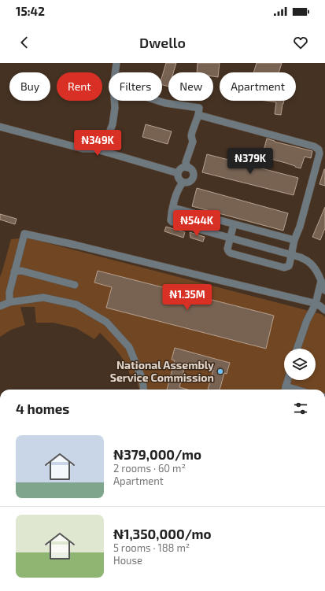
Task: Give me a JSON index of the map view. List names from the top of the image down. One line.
{"places":["National Assembly Service Commission"],"page":{"status":"15:42","header":"Dwello","chip":["Buy","Rent","Filters","New","Apartment"],"price":["₦349K","₦379K","₦544K","₦1.35M"],"heading":"4 homes","list":[{"name":"₦379,000/mo","note":"2 rooms · 60 m² · Apartment"},{"name":"₦1,350,000/mo","note":"5 rooms · 188 m² · House"}]}}
